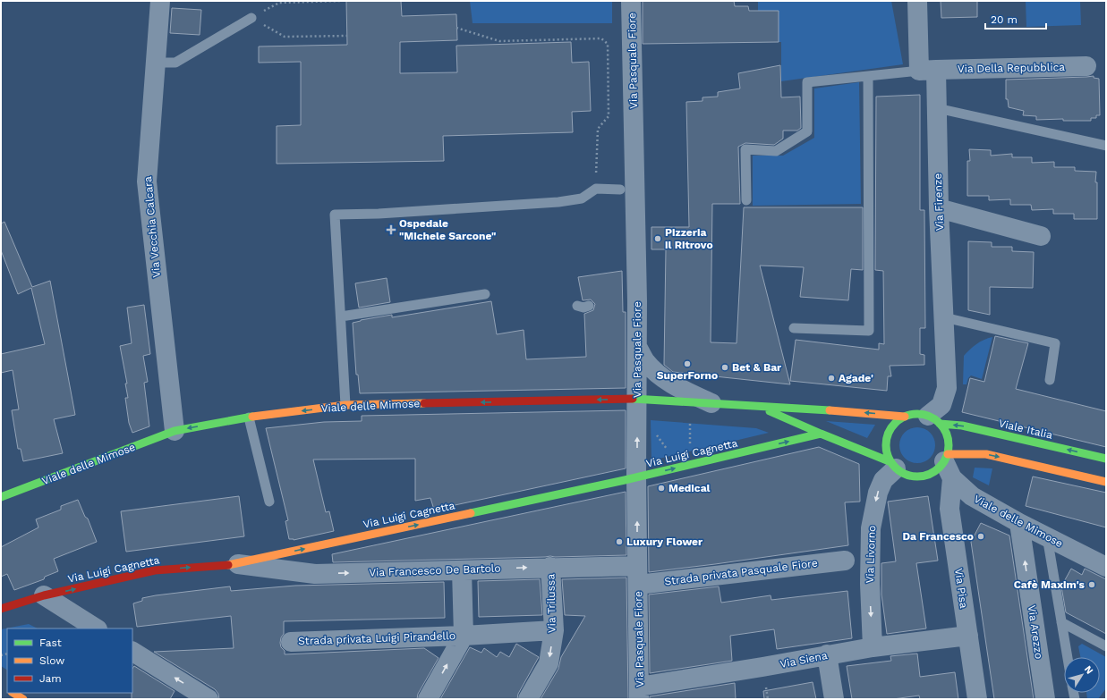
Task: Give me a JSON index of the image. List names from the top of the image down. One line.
{"streets":{"main road":["Viale delle Mimose","Viale Italia","Via Luigi Cagnetta"],"street":["Via Pasquale Fiore","Via Della Repubblica","Via Firenze","Via Vecchia Calcara","Via Livorno","Via Francesco De Bartolo","Strada privata Pasquale Fiore","Via Pisa","Via Trilussa","Via Arezzo","Strada privata Luigi Pirandello","Via Siena"]},"crossings":[["Via Pasquale Fiore","Viale delle Mimose"],["Via Pasquale Fiore","Via Luigi Cagnetta"],["Via Pasquale Fiore","Via Francesco De Bartolo"],["Via Pasquale Fiore","Strada privata Pasquale Fiore"],["Via Pasquale Fiore","Via Siena"],["Via Della Repubblica","Via Firenze"],["Via Firenze","Viale delle Mimose"],["Via Firenze","Viale Italia"],["Via Firenze","Via Livorno"],["Via Firenze","Via Pisa"],["Via Vecchia Calcara","Viale delle Mimose"],["Viale delle Mimose","Viale Italia"],["Viale delle Mimose","Via Luigi Cagnetta"],["Viale delle Mimose","Via Livorno"],["Viale delle Mimose","Via Pisa"],["Viale delle Mimose","Via Arezzo"],["Viale Italia","Via Livorno"],["Viale Italia","Via Pisa"],["Via Luigi Cagnetta","Via Francesco De Bartolo"],["Via Livorno","Via Pisa"],["Via Livorno","Via Siena"],["Via Francesco De Bartolo","Via Trilussa"],["Via Pisa","Via Siena"],["Via Trilussa","Strada privata Luigi Pirandello"]],"one_way":["Viale delle Mimose","Via Luigi Cagnetta","Via Livorno","Via Francesco De Bartolo","Via Arezzo"],"places":{"health":["Ospedale \"Michele Sarcone\""],"other":["Pizzeria il Ritrovo","SuperForno","Bet & Bar","Agade'","Medical","Da Francesco","Luxury Flower","Cafè Maxim's"]},"legend":["Fast","Slow","Jam"],"scale_bar":"20 m","north":"top right"}
